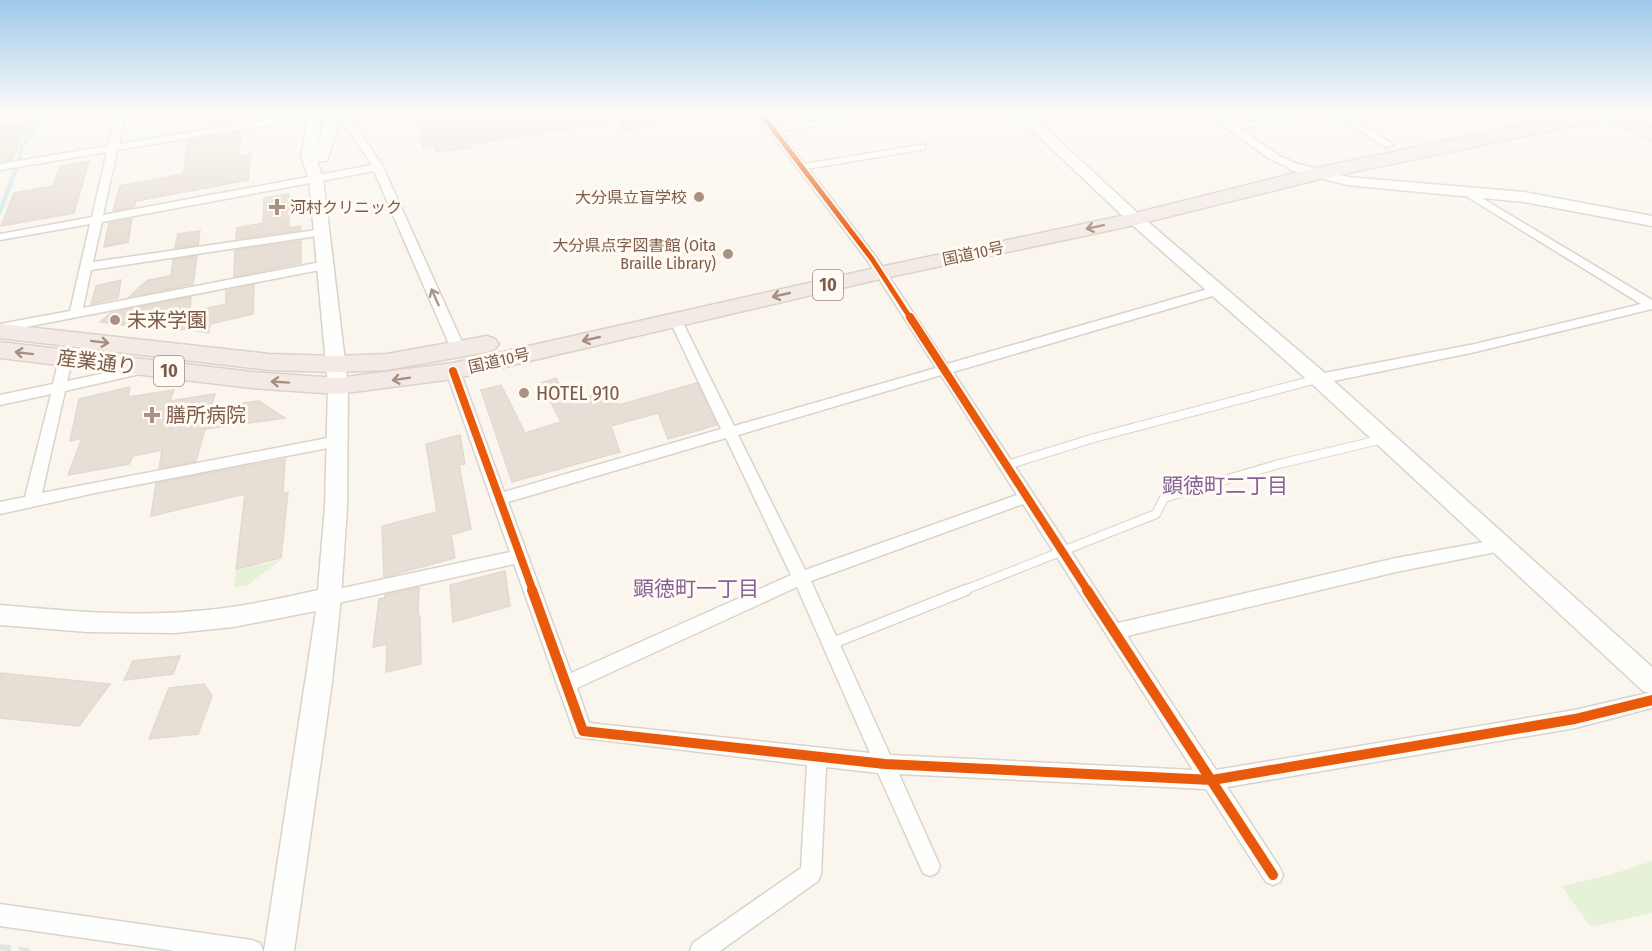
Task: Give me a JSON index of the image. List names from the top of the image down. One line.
{"streets":{"highway":["国道10号","10","産業通り"]},"crossings":[["国道10号","10"],["国道10号","産業通り"]],"districts":["顕徳町二丁目","顕徳町一丁目"],"places":{"other":["大分県立盲学校","大分県点字図書館 (Oita Braille Library)","未来学園","HOTEL 910"],"health":["河村クリニック","膳所病院"]}}
